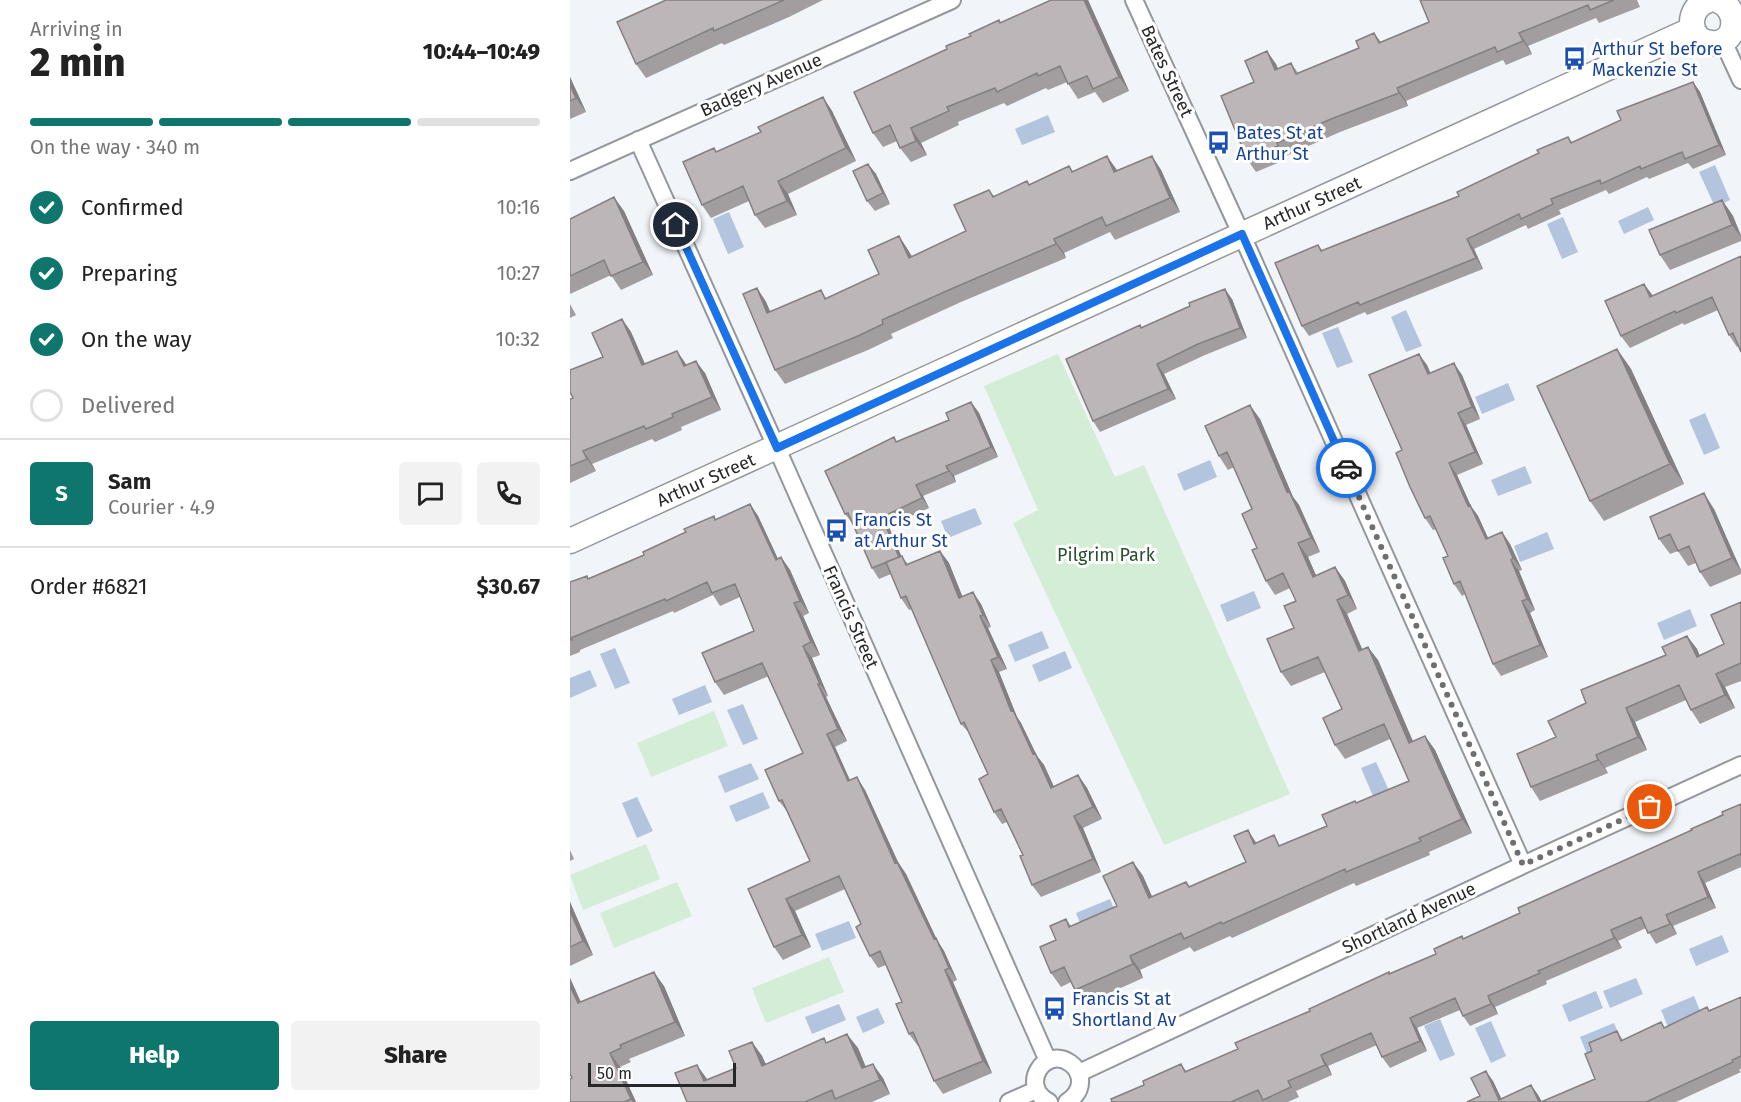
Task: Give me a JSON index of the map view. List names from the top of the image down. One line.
{"streets":{"main road":["Arthur Street"],"street":["Bates Street","Badgery Avenue","Francis Street","Shortland Avenue"]},"crossings":[["Bates Street","Arthur Street"],["Bates Street","Shortland Avenue"],["Badgery Avenue","Francis Street"],["Arthur Street","Francis Street"]],"parks":["Pilgrim Park"],"places":{"bus stop":["Arthur St before Mackenzie St","Bates St at Arthur St","Francis St at Arthur St","Francis St at Shortland Av"]},"scale_bar":"50 m","page":{"heading":["2 min","Arriving in","10:44–10:49"],"panel":["Sam","Courier · 4.9","Order #6821","$30.67"],"bar":"On the way · 340 m","list":[["Confirmed","10:16"],["Preparing","10:27"],["On the way","10:32"],"Delivered"],"round":"S","buttons":["Help","Share"],"scale":"50 m"}}
